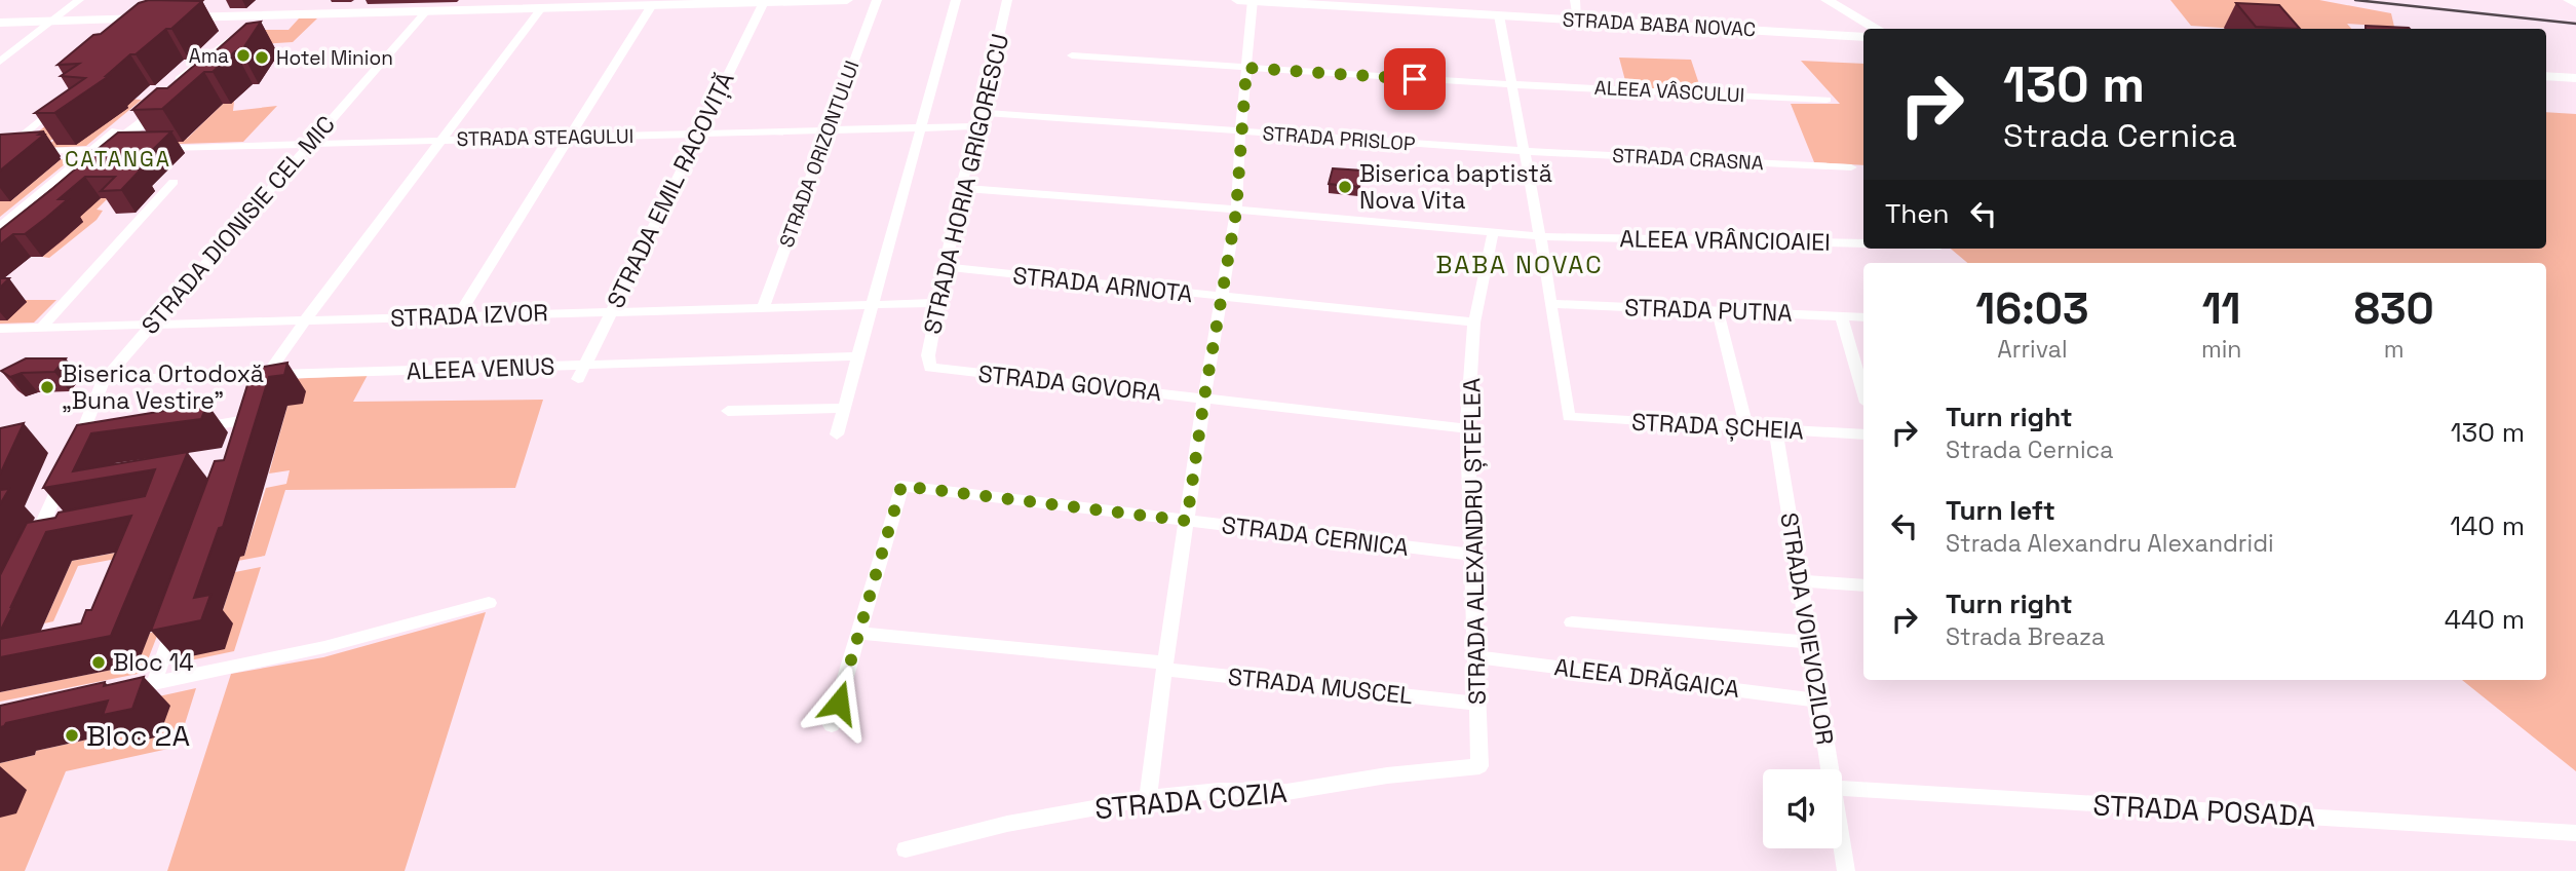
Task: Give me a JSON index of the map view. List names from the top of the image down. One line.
{"streets":{"main road":["STRADA BABA NOVAC"],"street":["ALEEA VÂSCULUI","STRADA STEAGULUI","STRADA PRISLOP","STRADA ORIZONTULUI","STRADA CRASNA","STRADA HORIA GRIGORESCU","STRADA EMIL RACOVIȚĂ","STRADA DIONISIE CEL MIC","ALEEA VRÂNCIOAIEI","STRADA ARNOTA","STRADA PUTNA","STRADA IZVOR","ALEEA VENUS","STRADA GOVORA","STRADA ȘCHEIA","STRADA CERNICA","STRADA ALEXANDRU ȘTEFLEA","STRADA VOIEVOZILOR","ALEEA DRĂGAICA","STRADA MUSCEL","STRADA COZIA","STRADA POSADA"]},"crossings":[["STRADA STEAGULUI","STRADA ORIZONTULUI"],["STRADA STEAGULUI","STRADA HORIA GRIGORESCU"],["STRADA STEAGULUI","STRADA EMIL RACOVIȚĂ"],["STRADA STEAGULUI","STRADA DIONISIE CEL MIC"],["STRADA PRISLOP","STRADA CRASNA"],["STRADA PRISLOP","STRADA HORIA GRIGORESCU"],["STRADA ORIZONTULUI","STRADA IZVOR"],["STRADA HORIA GRIGORESCU","ALEEA VRÂNCIOAIEI"],["STRADA HORIA GRIGORESCU","STRADA ARNOTA"],["STRADA HORIA GRIGORESCU","STRADA IZVOR"],["STRADA HORIA GRIGORESCU","STRADA GOVORA"],["STRADA EMIL RACOVIȚĂ","STRADA IZVOR"],["STRADA EMIL RACOVIȚĂ","ALEEA VENUS"],["STRADA DIONISIE CEL MIC","STRADA IZVOR"],["STRADA DIONISIE CEL MIC","ALEEA VENUS"],["ALEEA VRÂNCIOAIEI","STRADA ALEXANDRU ȘTEFLEA"],["STRADA ARNOTA","STRADA ALEXANDRU ȘTEFLEA"],["STRADA PUTNA","STRADA ȘCHEIA"],["STRADA GOVORA","STRADA ALEXANDRU ȘTEFLEA"],["STRADA ȘCHEIA","STRADA VOIEVOZILOR"],["STRADA CERNICA","STRADA ALEXANDRU ȘTEFLEA"],["STRADA CERNICA","STRADA MUSCEL"],["STRADA ALEXANDRU ȘTEFLEA","ALEEA DRĂGAICA"],["STRADA ALEXANDRU ȘTEFLEA","STRADA MUSCEL"],["STRADA ALEXANDRU ȘTEFLEA","STRADA COZIA"],["STRADA VOIEVOZILOR","ALEEA DRĂGAICA"]],"districts":["CATANGA","BABA NOVAC"],"places":["Ama","Hotel Minion","Biserica baptistă Nova Vita","Biserica Ortodoxă „Buna Vestire”","Bloc 14","Bloc 2A"],"page":{"turn":["130 m","Strada Cernica"],"then":"Then","eta":["16:03","Arrival","11","min","830","m"],"list":[{"name":"Turn right","note":"Strada Cernica","value":"130 m"},{"name":"Turn left","note":"Strada Alexandru Alexandridi","value":"140 m"},{"name":"Turn right","note":"Strada Breaza","value":"440 m"}]}}
